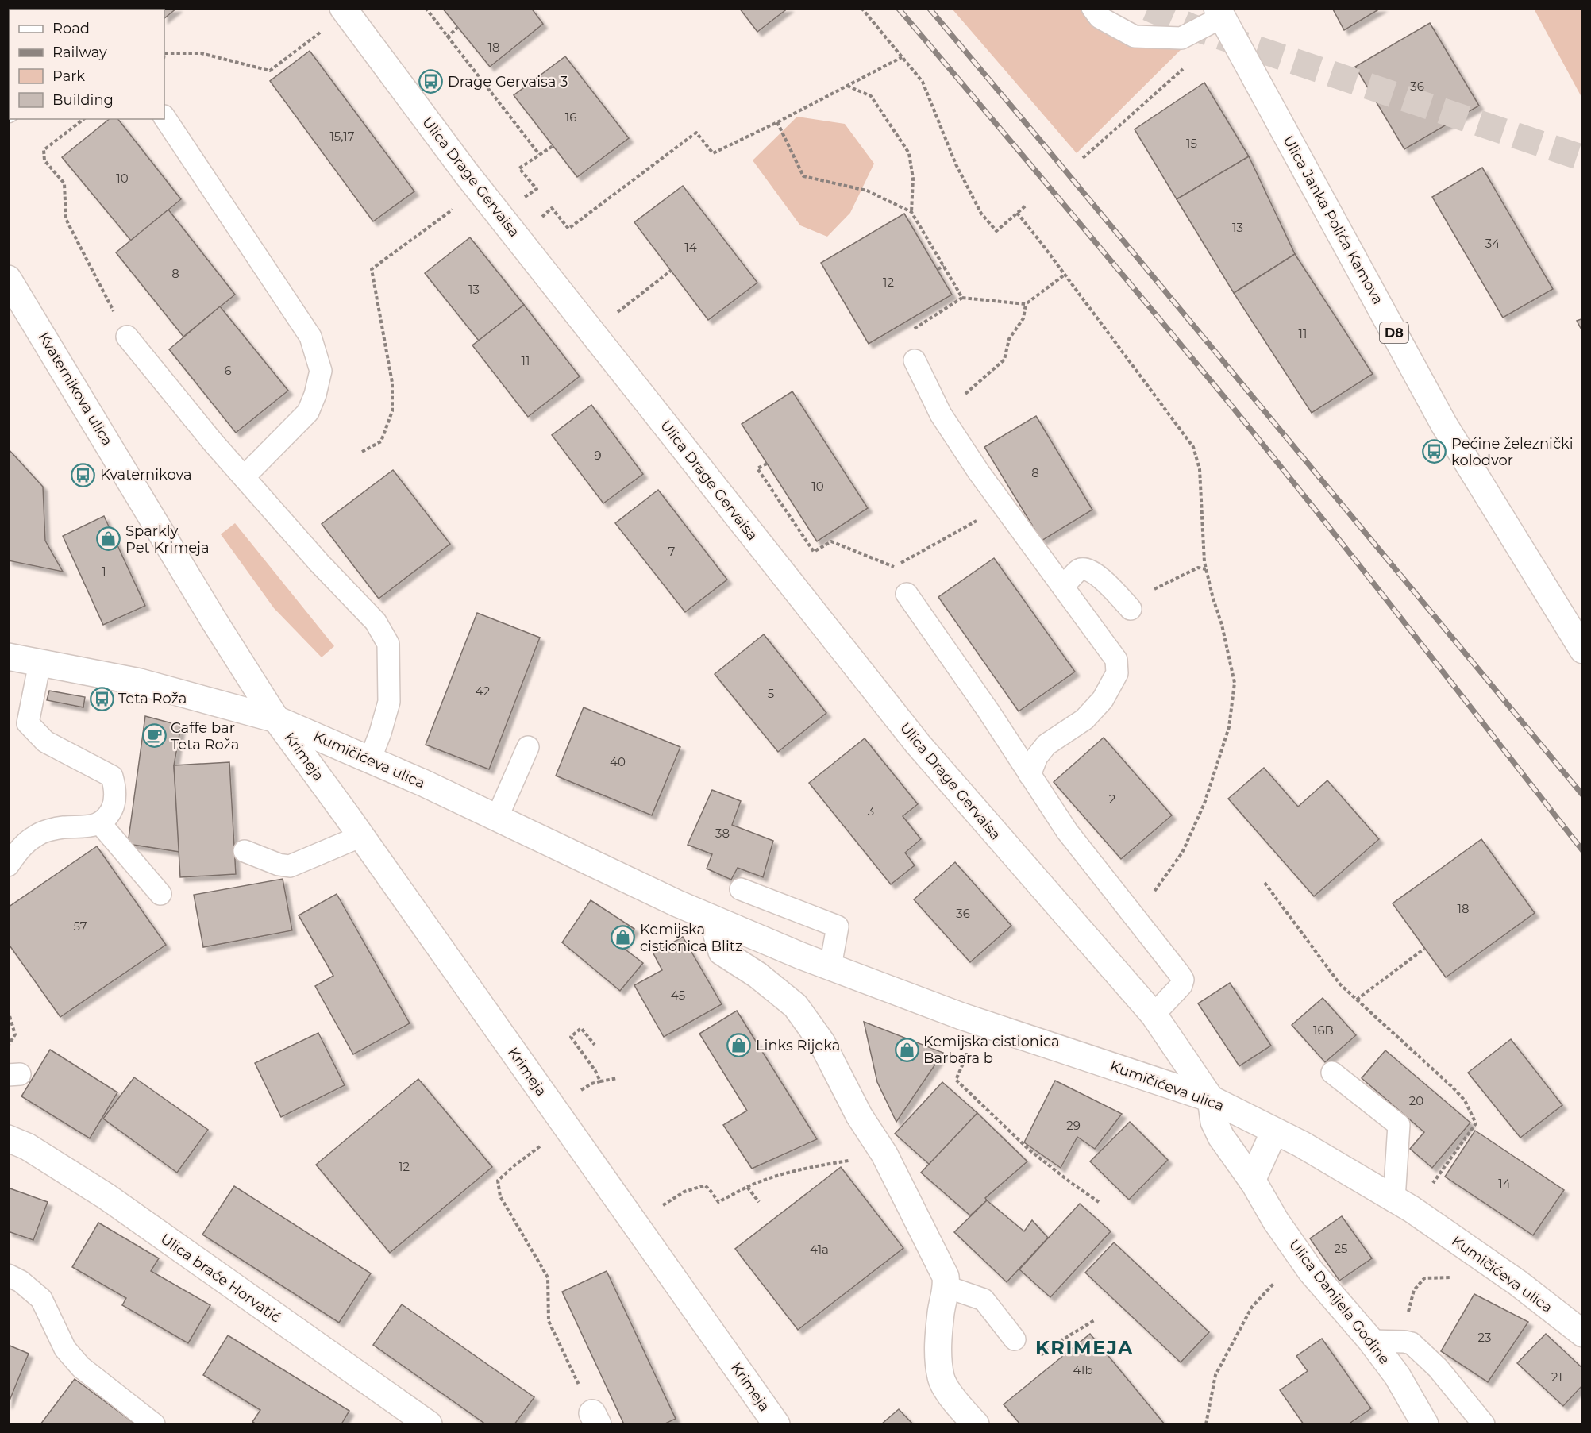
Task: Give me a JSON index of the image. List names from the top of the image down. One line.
{"streets":{"street":["Ulica Drage Gervaisa","Ulica Janka Polića Kamova","D8","Kvaternikova ulica","Krimeja","Kumičićeva ulica","Ulica braće Horvatić","Ulica Danijela Godine"]},"crossings":[["Ulica Drage Gervaisa","Kumičićeva ulica"],["Ulica Drage Gervaisa","Ulica Danijela Godine"],["Kvaternikova ulica","Krimeja"],["Kvaternikova ulica","Kumičićeva ulica"],["Krimeja","Kumičićeva ulica"],["Kumičićeva ulica","Ulica Danijela Godine"]],"districts":["KRIMEJA"],"places":{"bus stop":["Drage Gervaisa 3","Pećine železnički kolodvor","Kvaternikova","Teta Roža"],"shop":["Sparkly Pet Krimeja","Kemijska cistionica Blitz","Links Rijeka","Kemijska cistionica Barbara b"],"cafe":["Caffe bar Teta Roža"]},"house_numbers":["18","36","16","15,17","15","10","13","34","14","8","12","13","11","11","6","9","8","10","7","1","42","5","40","2","3","38","18","36","57","45","16B","20","29","12","14","25","41a","23","41b","21"],"legend":["Road","Railway","Park","Building"]}
